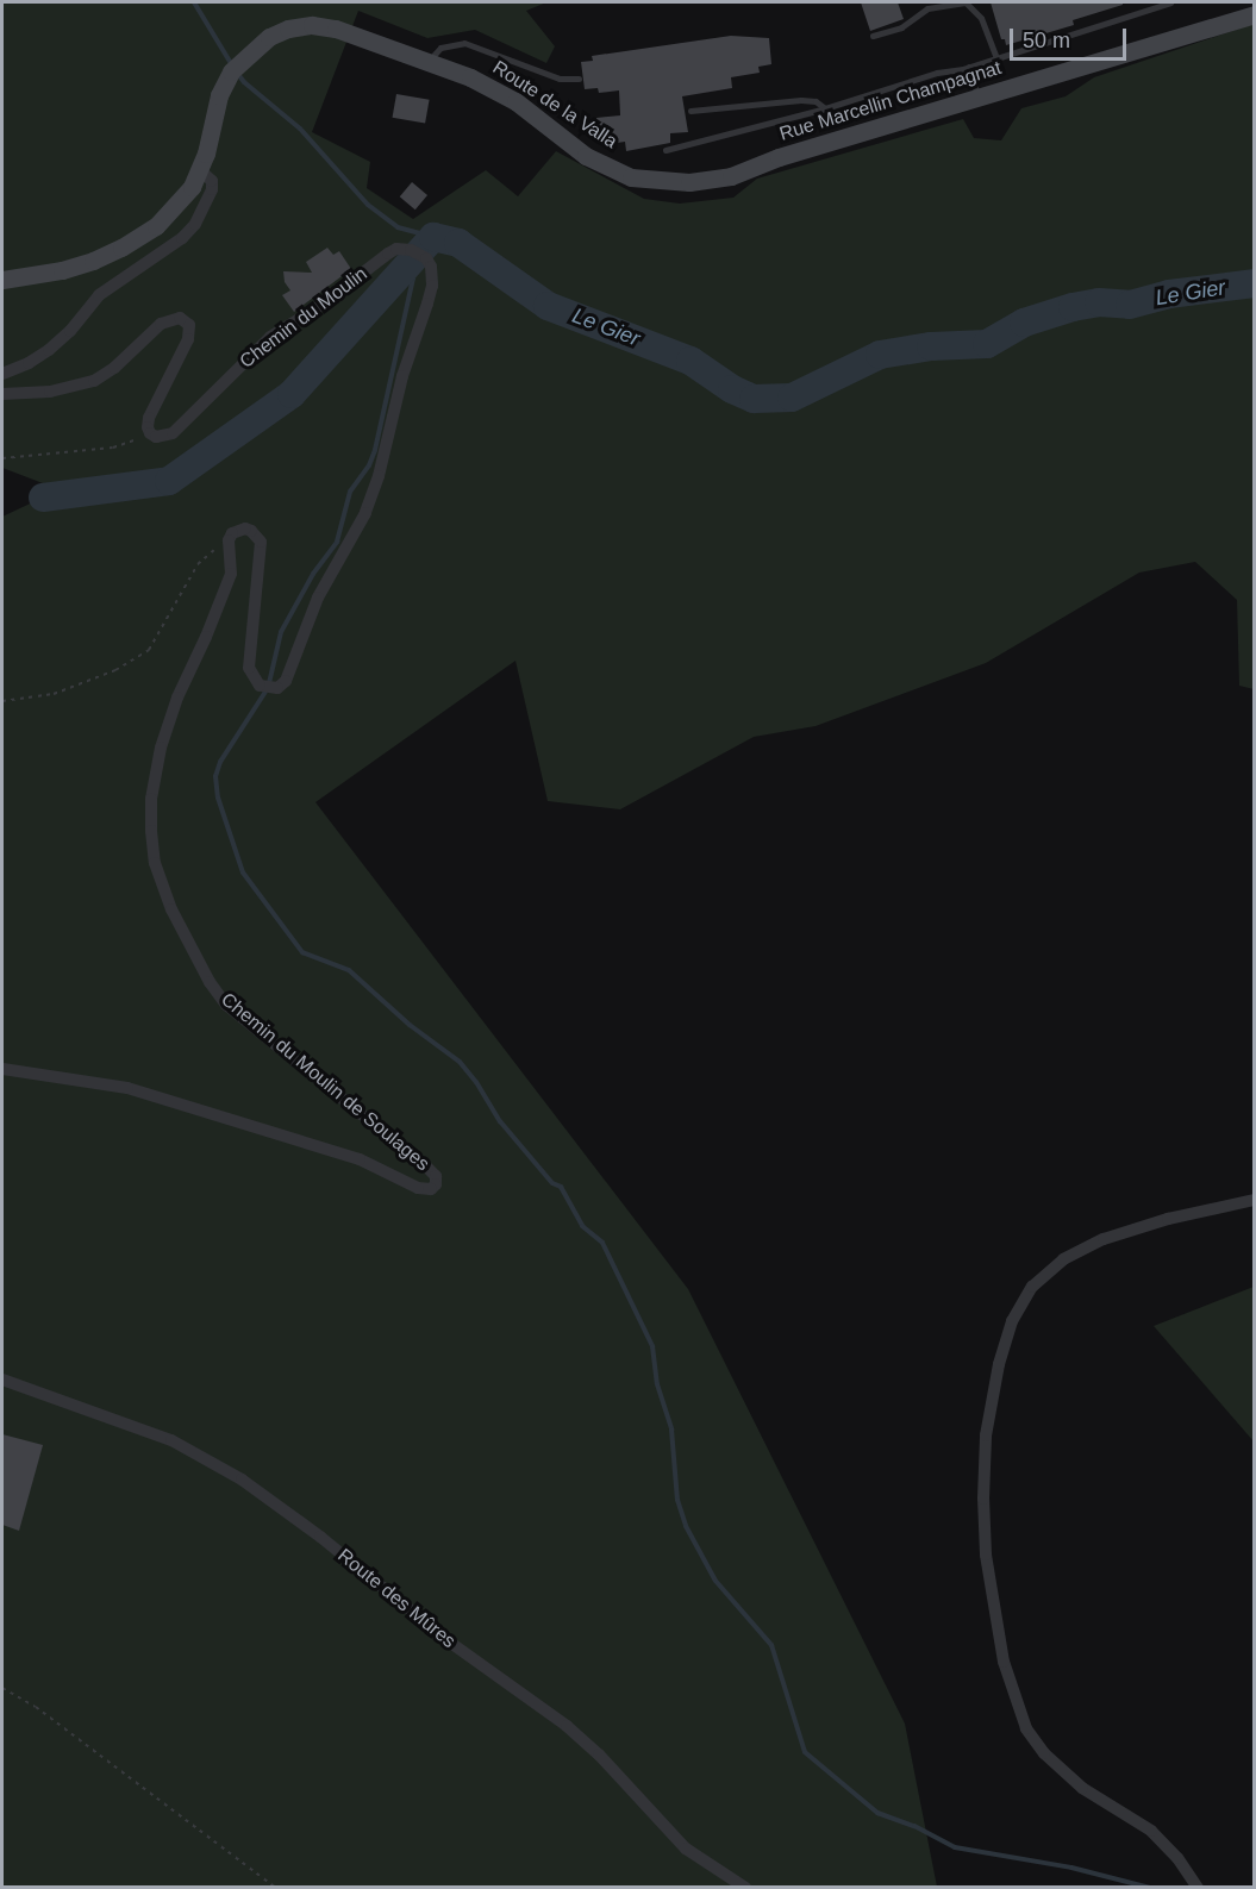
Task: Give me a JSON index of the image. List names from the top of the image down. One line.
{"streets":{"main road":["Rue Marcellin Champagnat","Route de la Valla"],"street":["Chemin du Moulin","Chemin du Moulin de Soulages","Route des Mûres"]},"crossings":[["Rue Marcellin Champagnat","Route de la Valla"],["Chemin du Moulin","Chemin du Moulin de Soulages"]],"water":["Le Gier"],"scale_bar":"50 m"}
